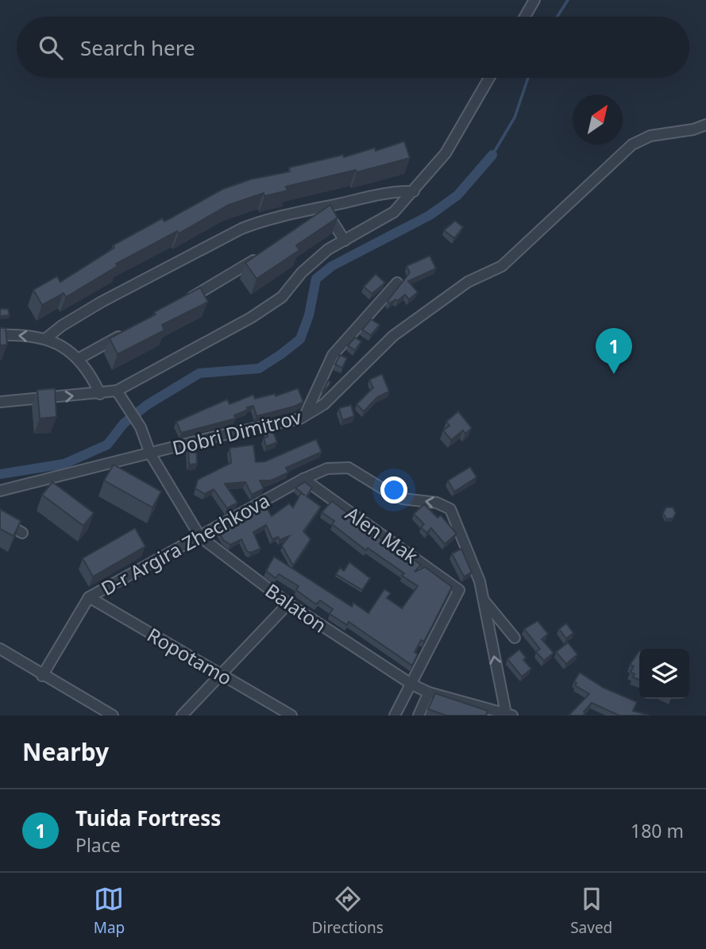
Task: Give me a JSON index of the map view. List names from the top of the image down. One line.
{"streets":{"street":["Dobri Dimitrov","Alen Mak","D-r Argira Zhechkova","Balaton","Ropotamo"]},"crossings":[["Dobri Dimitrov","Balaton"],["Alen Mak","D-r Argira Zhechkova"],["Alen Mak","Balaton"],["D-r Argira Zhechkova","Balaton"],["D-r Argira Zhechkova","Ropotamo"]],"one_way":["D-r Argira Zhechkova"],"north":"top right","page":{"search":"Search here","pins":"1","heading":"Nearby","list":[{"mark":"1","name":"Tuida Fortress","note":"Place","value":"180 m"}],"nav":["Map","Directions","Saved"]}}
